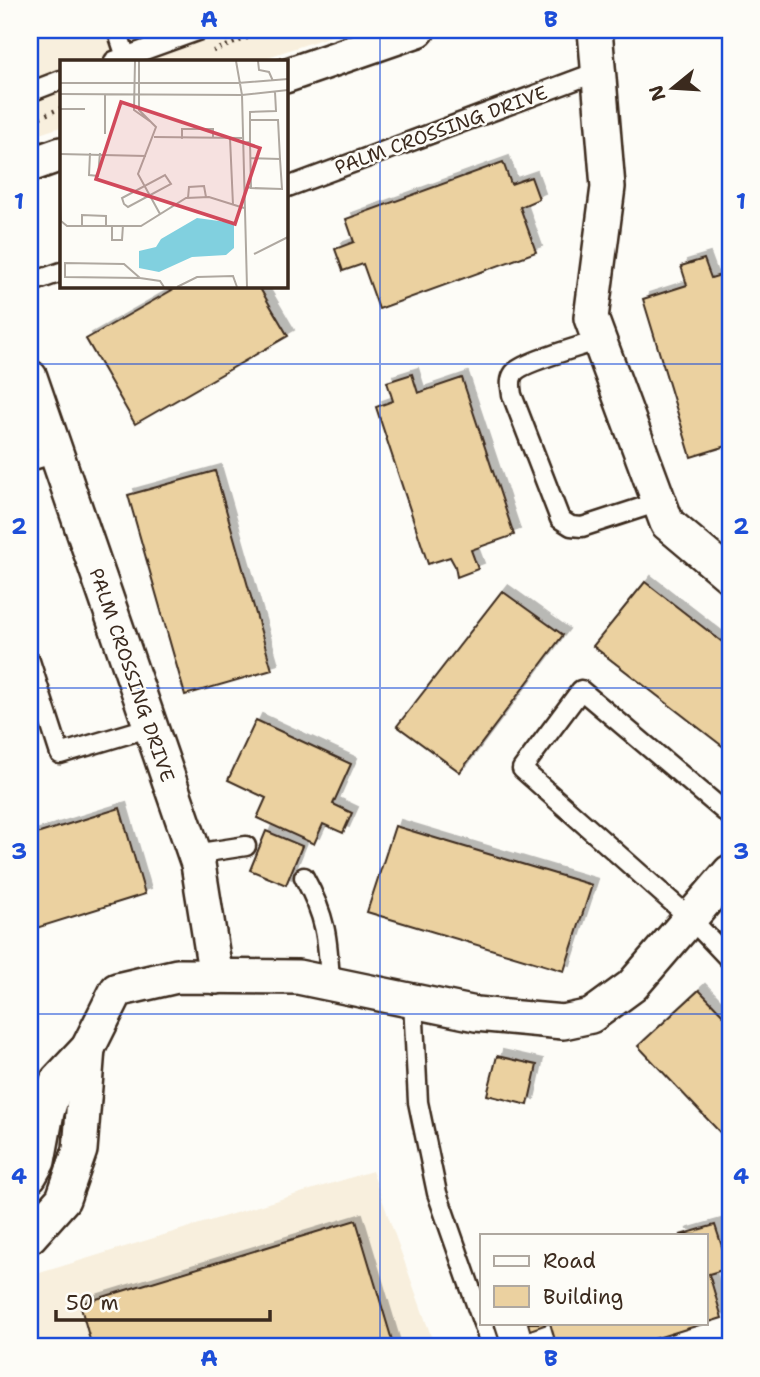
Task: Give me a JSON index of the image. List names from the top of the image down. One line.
{"streets":{"street":["PALM CROSSING DRIVE"]},"legend":["Road","Building"],"scale_bar":"50 m","north":"left","grid":{"columns":["A","B"],"rows":["1","2","3","4"]}}
